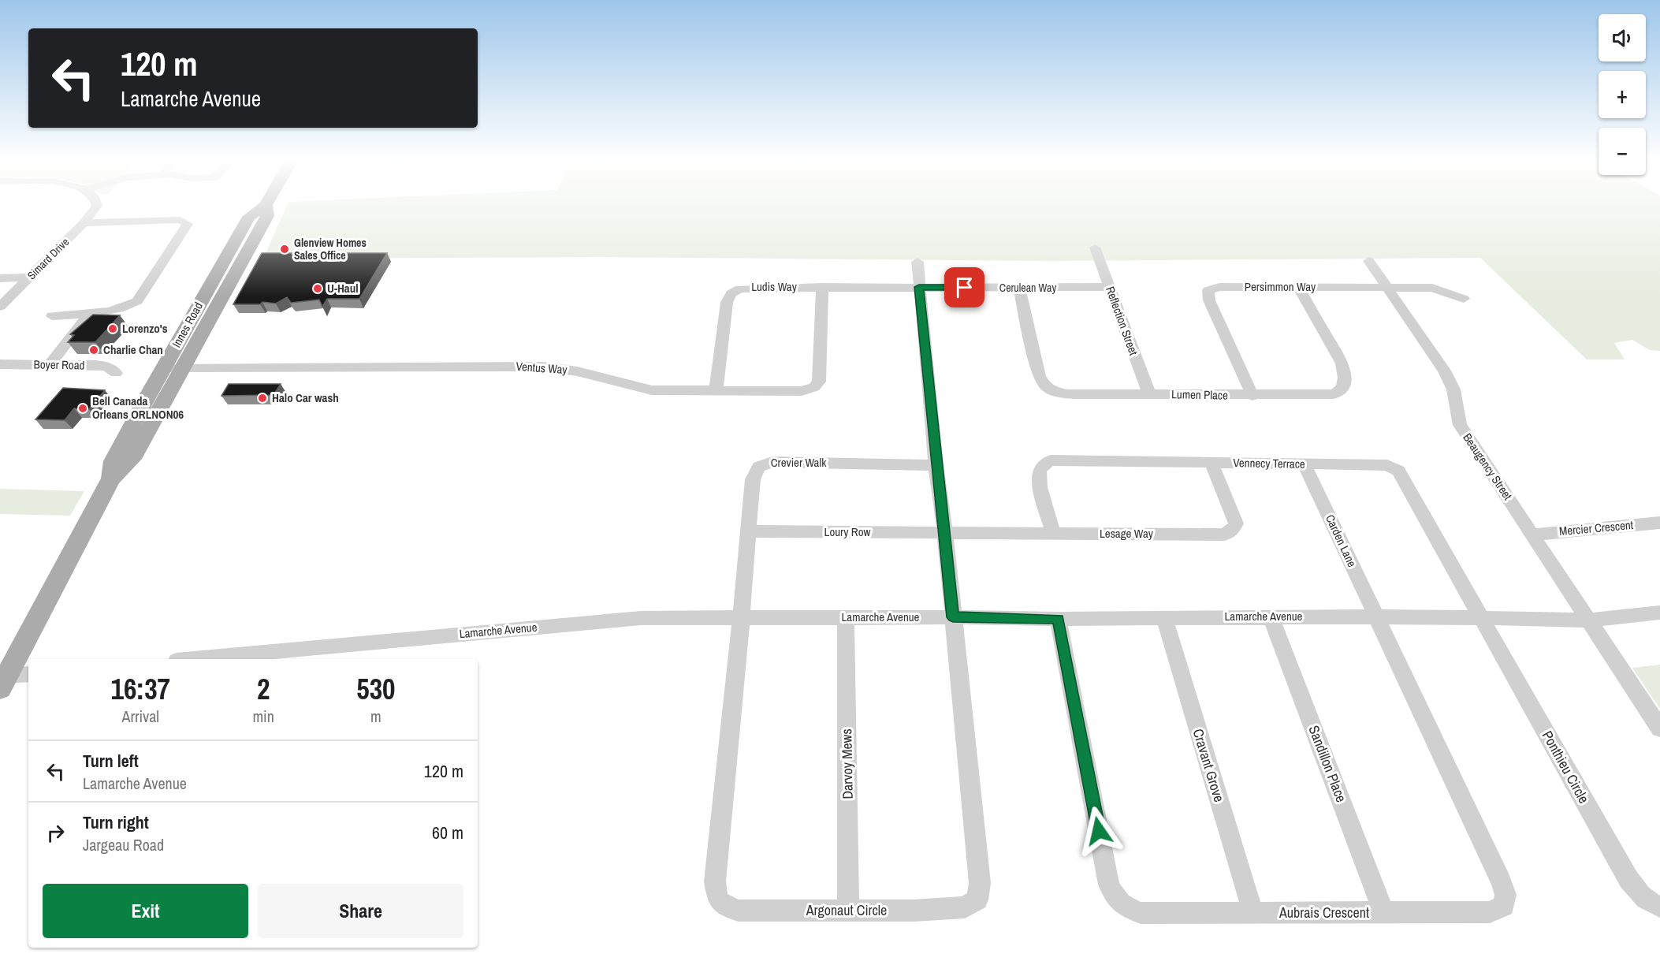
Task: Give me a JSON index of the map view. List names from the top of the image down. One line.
{"streets":{"main road":["Innes Road"],"street":["Simard Drive","Ludis Way","Persimmon Way","Cerulean Way","Reflection Street","Boyer Road","Ventus Way","Lumen Place","Crevier Walk","Vennecy Terrace","Beaugency Street","Mercier Crescent","Loury Row","Lesage Way","Carden Lane","Lamarche Avenue","Darvoy Mews","Sandillon Place","Cravant Grove","Ponthieu Circle","Argonaut Circle","Aubrais Crescent"]},"crossings":[["Ludis Way","Cerulean Way"],["Ludis Way","Ventus Way"],["Ludis Way","Argonaut Circle"],["Persimmon Way","Lumen Place"],["Persimmon Way","Beaugency Street"],["Cerulean Way","Reflection Street"],["Cerulean Way","Lumen Place"],["Cerulean Way","Argonaut Circle"],["Reflection Street","Lumen Place"],["Innes Road","Ventus Way"],["Crevier Walk","Loury Row"],["Crevier Walk","Lamarche Avenue"],["Crevier Walk","Argonaut Circle"],["Vennecy Terrace","Lesage Way"],["Vennecy Terrace","Carden Lane"],["Vennecy Terrace","Lamarche Avenue"],["Vennecy Terrace","Ponthieu Circle"],["Beaugency Street","Mercier Crescent"],["Beaugency Street","Lamarche Avenue"],["Loury Row","Lesage Way"],["Loury Row","Argonaut Circle"],["Lesage Way","Argonaut Circle"],["Carden Lane","Lamarche Avenue"],["Carden Lane","Aubrais Crescent"],["Lamarche Avenue","Darvoy Mews"],["Lamarche Avenue","Sandillon Place"],["Lamarche Avenue","Cravant Grove"],["Lamarche Avenue","Ponthieu Circle"],["Lamarche Avenue","Argonaut Circle"],["Lamarche Avenue","Aubrais Crescent"],["Darvoy Mews","Argonaut Circle"],["Sandillon Place","Aubrais Crescent"],["Cravant Grove","Aubrais Crescent"]],"places":["Glenview Homes Sales Office","U-Haul","Lorenzo's","Charlie Chan","Halo Car wash","Bell Canada Orleans ORLNON06"],"page":{"map_buttons":["+","−"],"turn":["120 m","Lamarche Avenue"],"eta":["16:37","Arrival","2","min","530","m"],"list":[{"name":"Turn left","note":"Lamarche Avenue","value":"120 m"},{"name":"Turn right","note":"Jargeau Road","value":"60 m"}],"buttons":["Exit","Share"]}}
